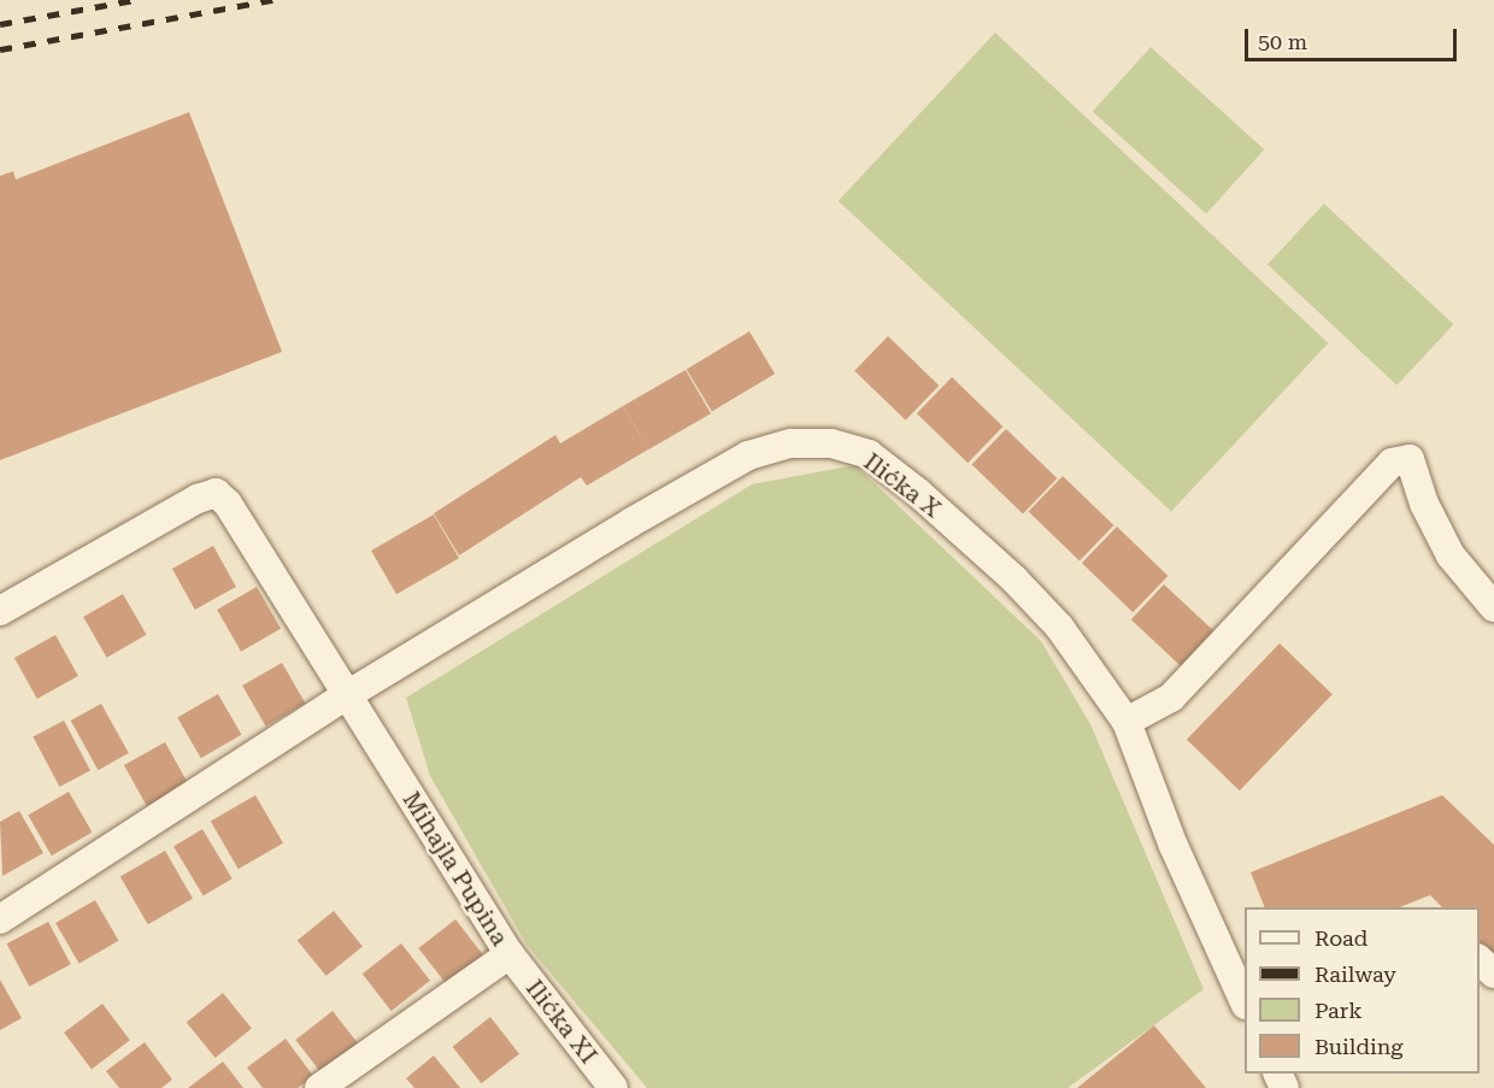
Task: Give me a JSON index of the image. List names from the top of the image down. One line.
{"streets":{"street":["Ilićka X","Mihajla Pupina","Ilićka XI"]},"crossings":[["Ilićka X","Mihajla Pupina"],["Mihajla Pupina","Ilićka XI"]],"legend":["Road","Railway","Park","Building"],"scale_bar":"50 m"}
